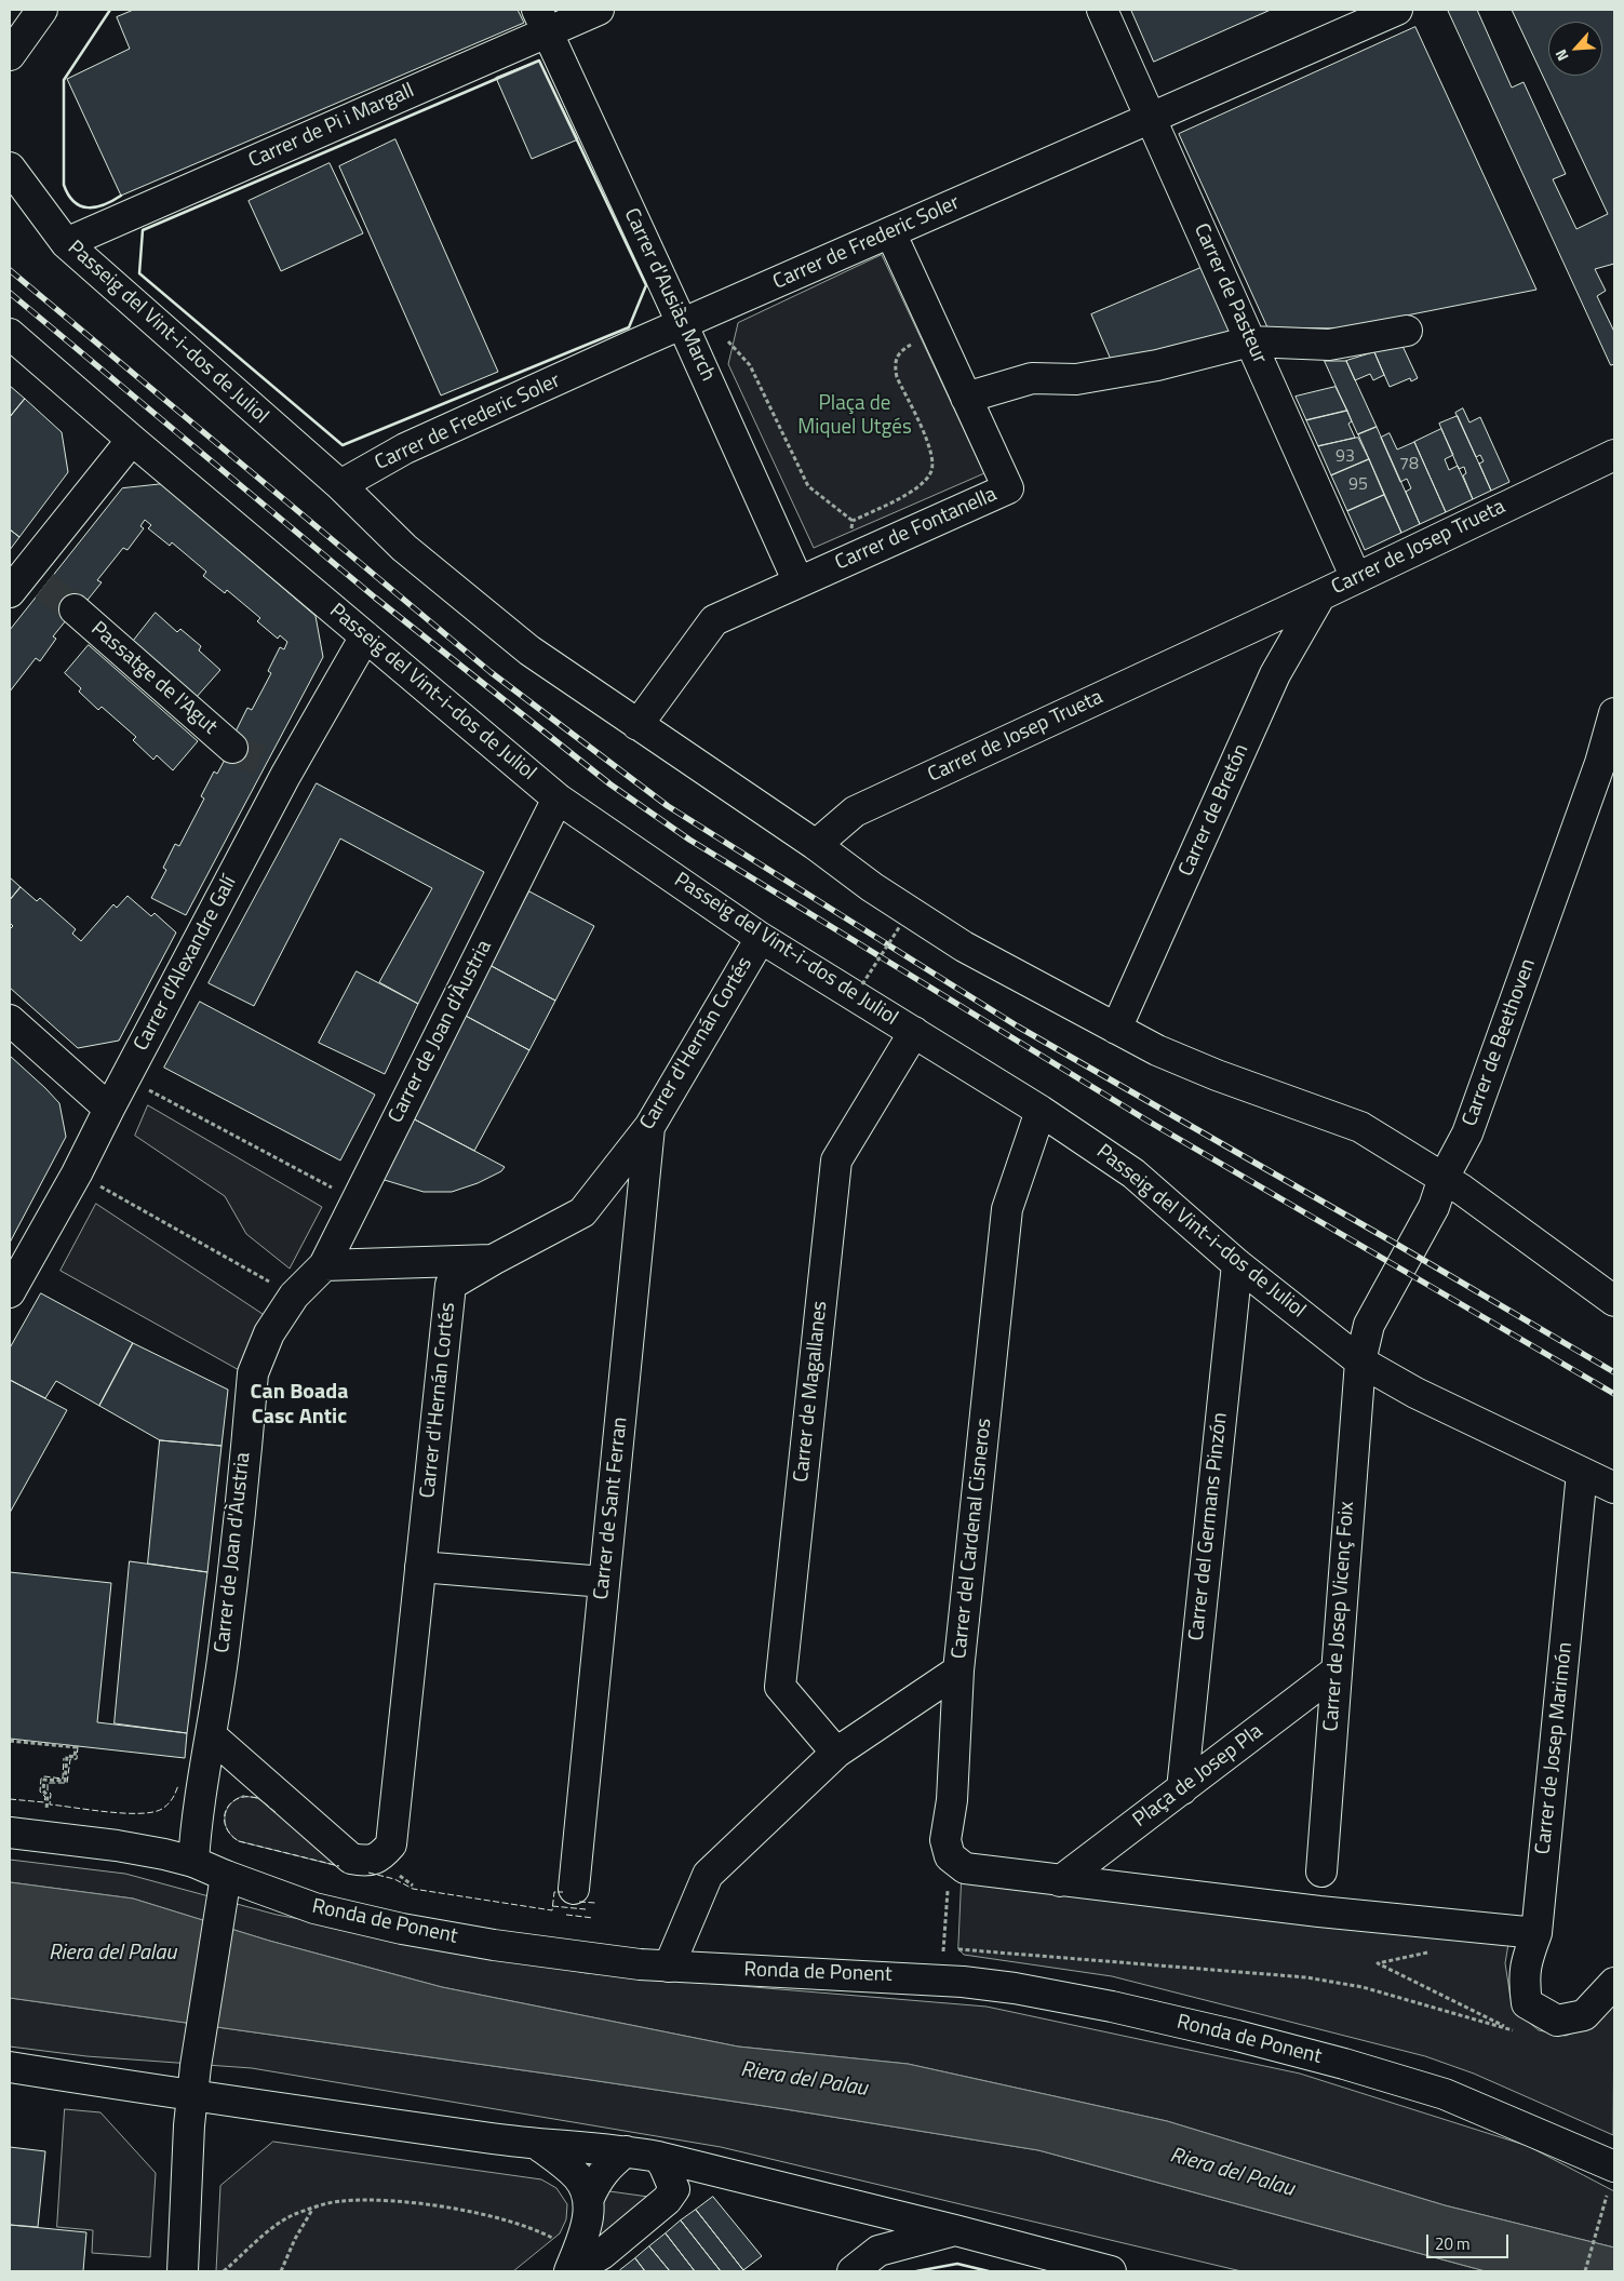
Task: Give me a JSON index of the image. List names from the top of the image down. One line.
{"streets":{"street":["Carrer de Pi i Margall","Carrer de Frederic Soler","Carrer de Pasteur","Carrer d'Ausiàs March","Passeig del Vint-i-dos de Juliol","Carrer de Fontanella","Carrer de Josep Trueta","Passatge de l'Agut","Carrer de Bretón","Carrer d'Alexandre Galí","Carrer de Joan d'Àustria","Carrer de Beethoven","Carrer d'Hernán Cortés","Carrer de Magallanes","Carrer de Sant Ferran","Carrer del Germans Pinzón","Carrer del Cardenal Cisneros","Carrer de Josep Vicenç Foix","Carrer de Josep Marimón","Plaça de Josep Pla","Ronda de Ponent"]},"crossings":[["Carrer de Pi i Margall","Carrer d'Ausiàs March"],["Carrer de Pi i Margall","Passeig del Vint-i-dos de Juliol"],["Carrer de Frederic Soler","Carrer de Pasteur"],["Carrer de Frederic Soler","Carrer d'Ausiàs March"],["Carrer de Frederic Soler","Passeig del Vint-i-dos de Juliol"],["Carrer de Frederic Soler","Carrer de Fontanella"],["Carrer de Pasteur","Carrer de Josep Trueta"],["Carrer d'Ausiàs March","Carrer de Fontanella"],["Passeig del Vint-i-dos de Juliol","Carrer de Fontanella"],["Passeig del Vint-i-dos de Juliol","Carrer de Josep Trueta"],["Passeig del Vint-i-dos de Juliol","Carrer de Bretón"],["Passeig del Vint-i-dos de Juliol","Carrer d'Alexandre Galí"],["Passeig del Vint-i-dos de Juliol","Carrer de Joan d'Àustria"],["Passeig del Vint-i-dos de Juliol","Carrer de Beethoven"],["Passeig del Vint-i-dos de Juliol","Carrer d'Hernán Cortés"],["Passeig del Vint-i-dos de Juliol","Carrer de Magallanes"],["Passeig del Vint-i-dos de Juliol","Carrer del Germans Pinzón"],["Passeig del Vint-i-dos de Juliol","Carrer del Cardenal Cisneros"],["Passeig del Vint-i-dos de Juliol","Carrer de Josep Vicenç Foix"],["Passeig del Vint-i-dos de Juliol","Carrer de Josep Marimón"],["Carrer de Josep Trueta","Carrer de Bretón"],["Carrer de Joan d'Àustria","Ronda de Ponent"],["Carrer de Beethoven","Carrer de Josep Vicenç Foix"],["Carrer d'Hernán Cortés","Carrer de Sant Ferran"],["Carrer del Germans Pinzón","Plaça de Josep Pla"],["Carrer del Cardenal Cisneros","Carrer de Josep Marimón"],["Carrer del Cardenal Cisneros","Plaça de Josep Pla"],["Carrer de Josep Vicenç Foix","Plaça de Josep Pla"]],"districts":["Can Boada Casc Antic"],"water":["Riera del Palau"],"parks":["Plaça de Miquel Utgés"],"house_numbers":["93","78","95"],"scale_bar":"20 m","north":"bottom left"}
